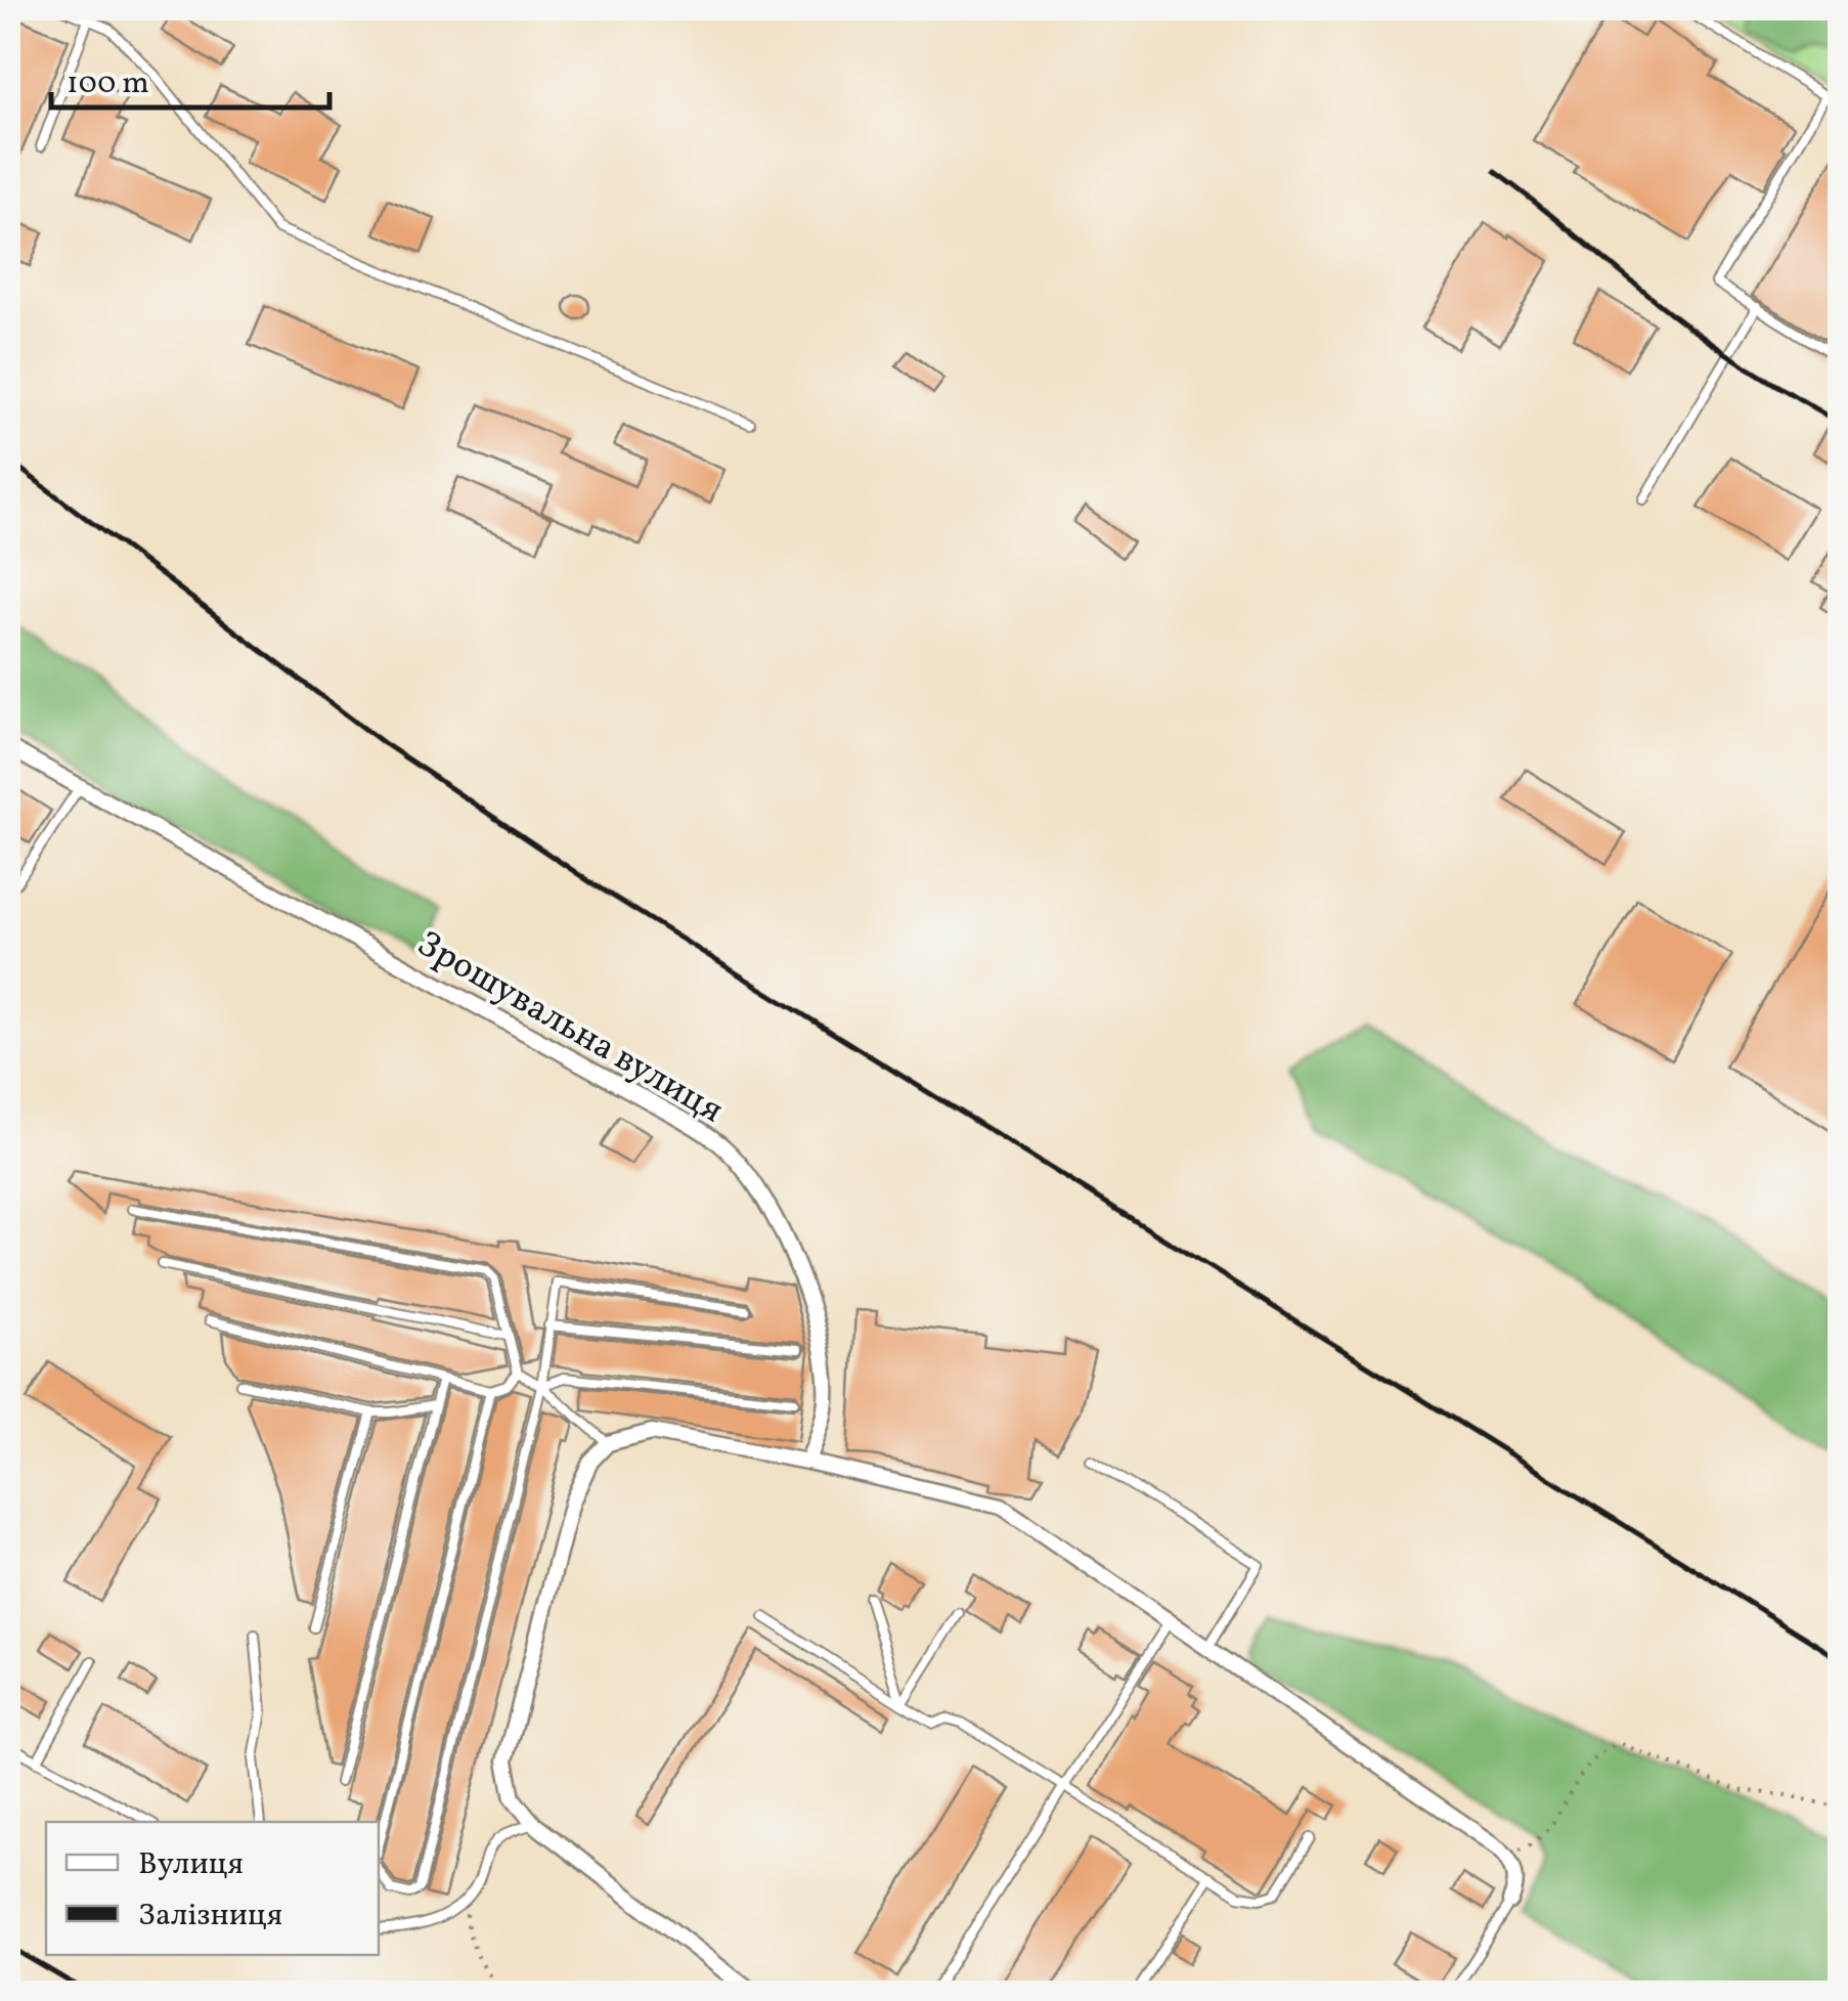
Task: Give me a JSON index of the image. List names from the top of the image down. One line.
{"streets":{"street":["Зрошувальна вулиця"]},"legend":["Вулиця","Залізниця"],"scale_bar":"100 m"}
